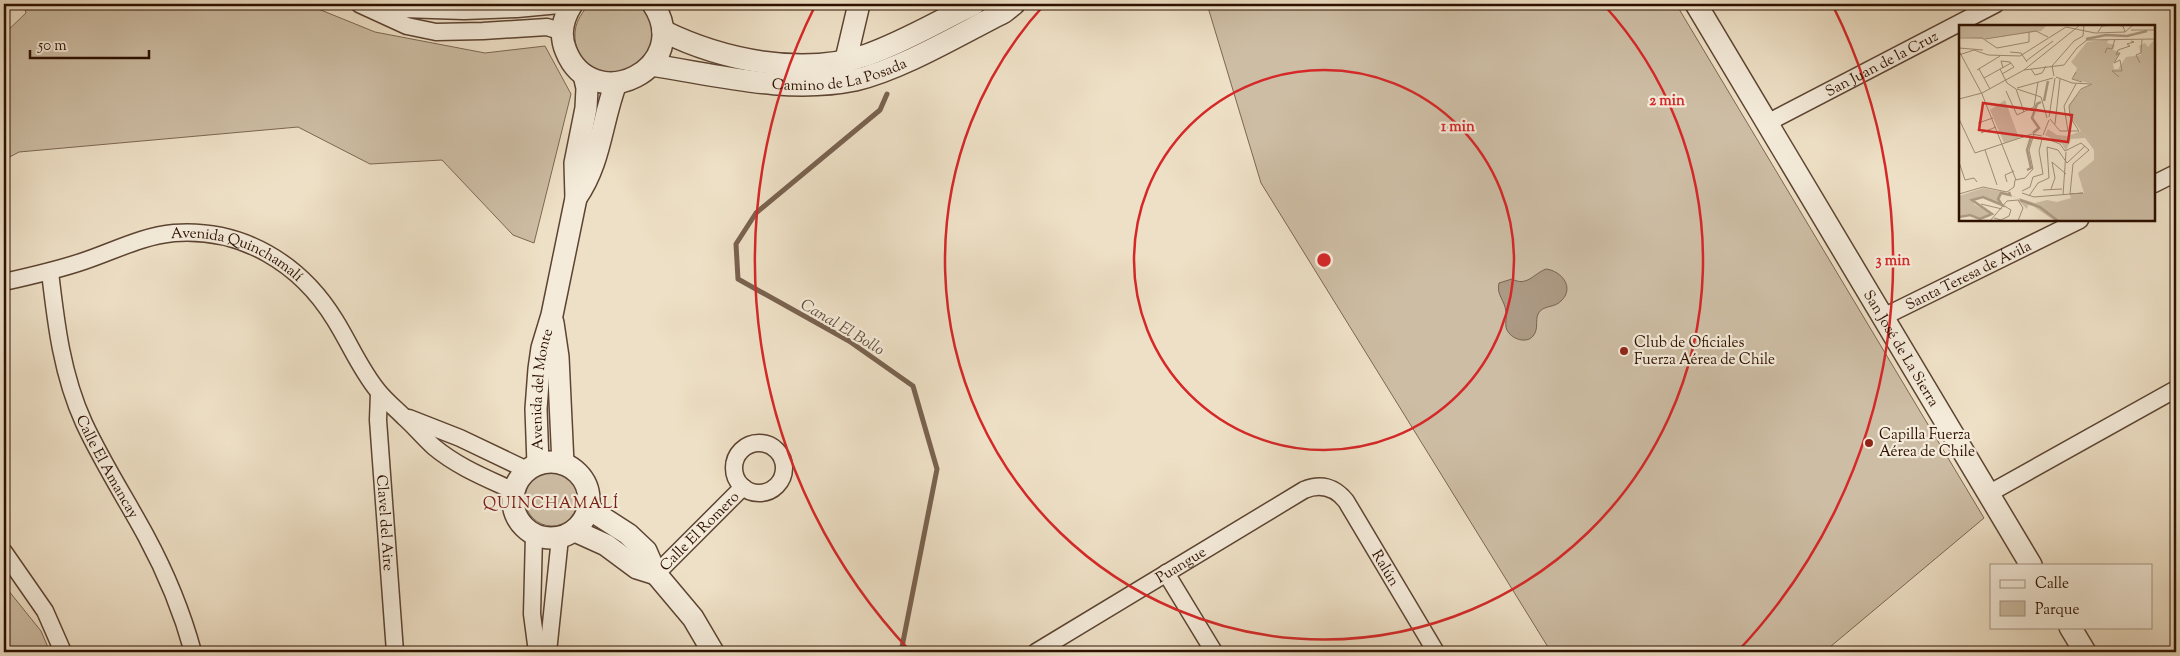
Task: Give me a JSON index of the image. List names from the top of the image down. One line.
{"streets":{"street":["San Juan de la Cruz","Camino de La Posada","Avenida Quinchamalí","Santa Teresa de Ávila","San José de La Sierra","Avenida del Monte","Calle El Amancay","Clavel del Aire","Calle El Romero","Puangue","Ralún"]},"crossings":[["San Juan de la Cruz","San José de La Sierra"],["Avenida Quinchamalí","Avenida del Monte"],["Avenida Quinchamalí","Calle El Amancay"],["Avenida Quinchamalí","Clavel del Aire"],["Santa Teresa de Ávila","San José de La Sierra"],["Puangue","Ralún"]],"districts":["QUINCHAMALÍ"],"water":["Canal El Bollo"],"places":["Club de Oficiales Fuerza Aérea de Chile","Capilla Fuerza Aérea de Chile"],"legend":["Calle","Parque"],"scale_bar":"50 m","rings":["2 min","1 min","3 min"]}
